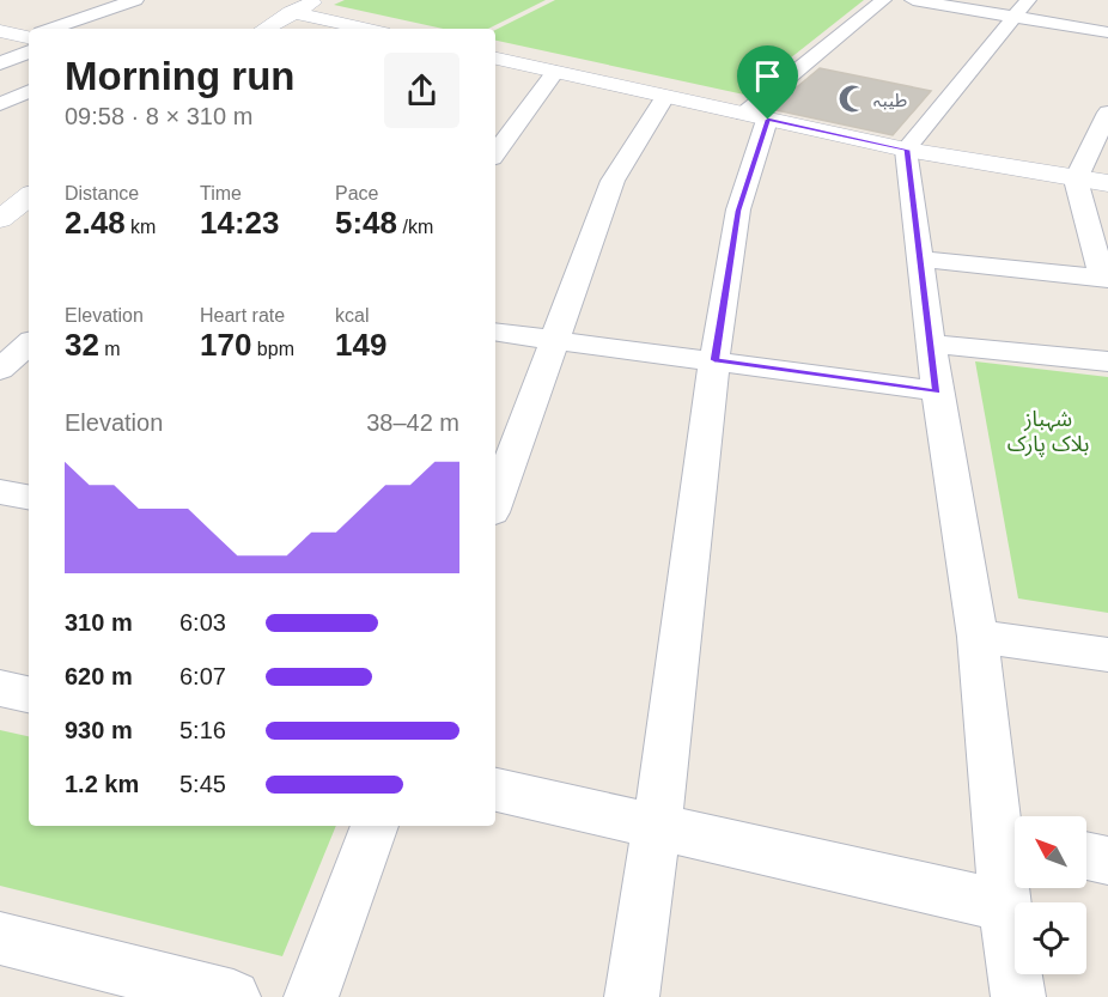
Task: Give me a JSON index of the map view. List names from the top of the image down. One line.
{"parks":["شہباز بلاک پارک"],"places":{"mosque":["طیبہ"]},"north":"top left","page":{"heading":["Morning run","09:58 · 8 × 310 m"],"stats":[["Distance","2.48 km"],["Time","14:23"],["Pace","5:48 /km"],["Elevation","32 m"],["Heart rate","170 bpm"],["kcal","149"]],"chart":["Elevation","38–42 m"],"list":[{"name":"310 m","note":"6:03"},{"name":"620 m","note":"6:07"},{"name":"930 m","note":"5:16"},{"name":"1.2 km","note":"5:45"}]}}
